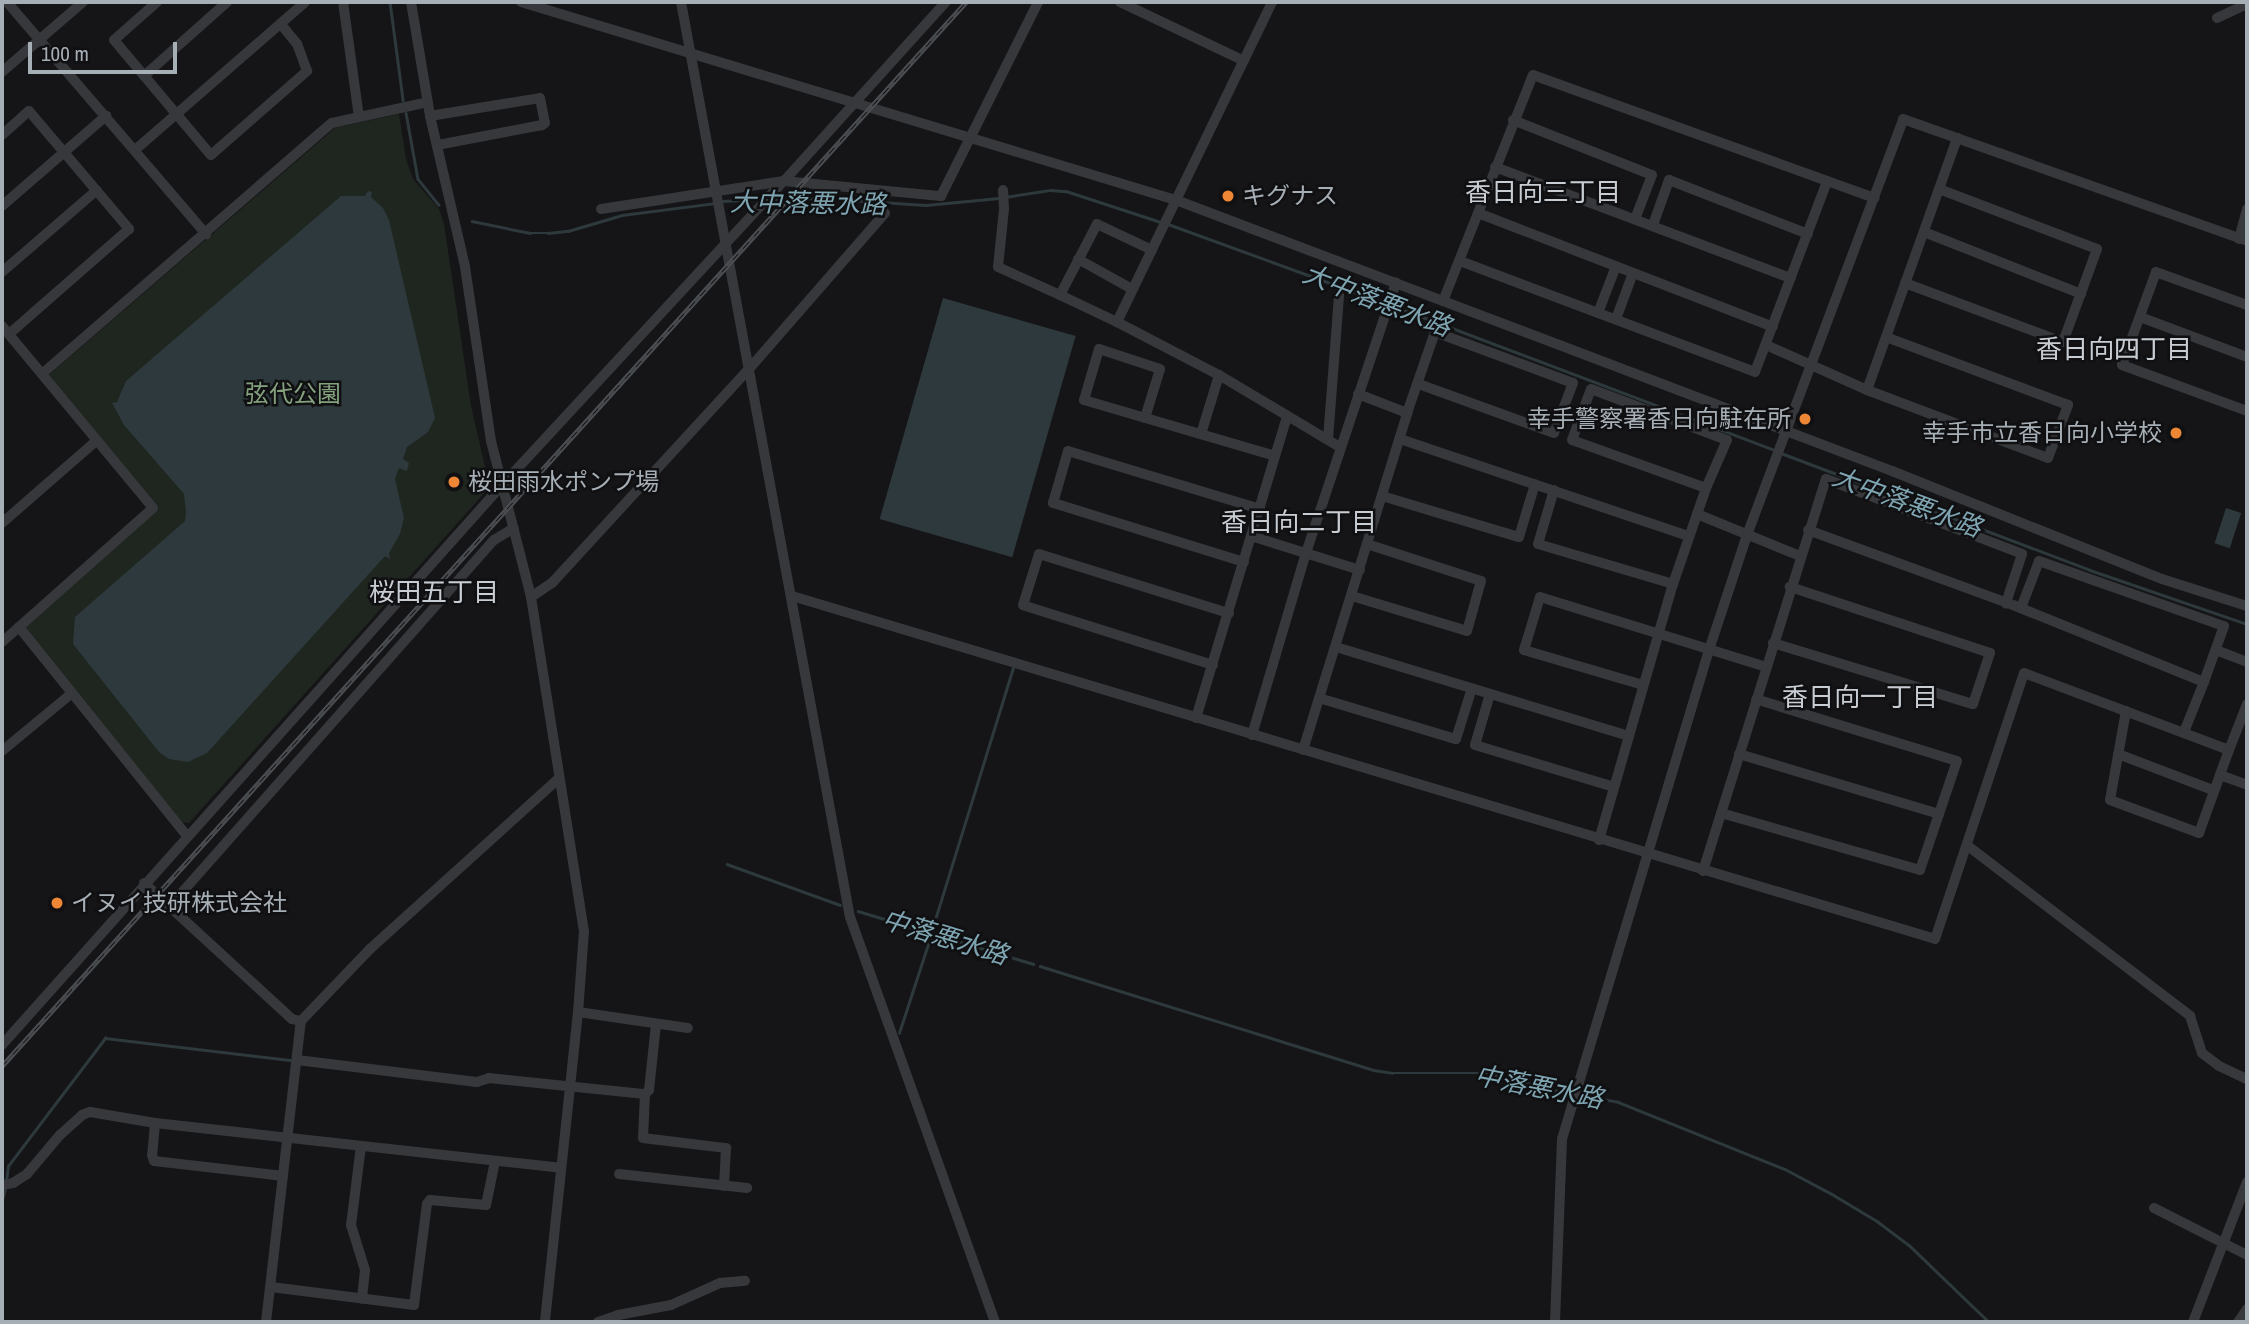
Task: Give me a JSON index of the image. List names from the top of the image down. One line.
{"districts":["香日向三丁目","香日向四丁目","香日向二丁目","桜田五丁目","香日向一丁目"],"water":["大中落悪水路","中落悪水路"],"parks":["弦代公園"],"places":["キグナス","幸手警察署香日向駐在所","幸手市立香日向小学校","桜田雨水ポンプ場","イヌイ技研株式会社"],"scale_bar":"100 m"}
